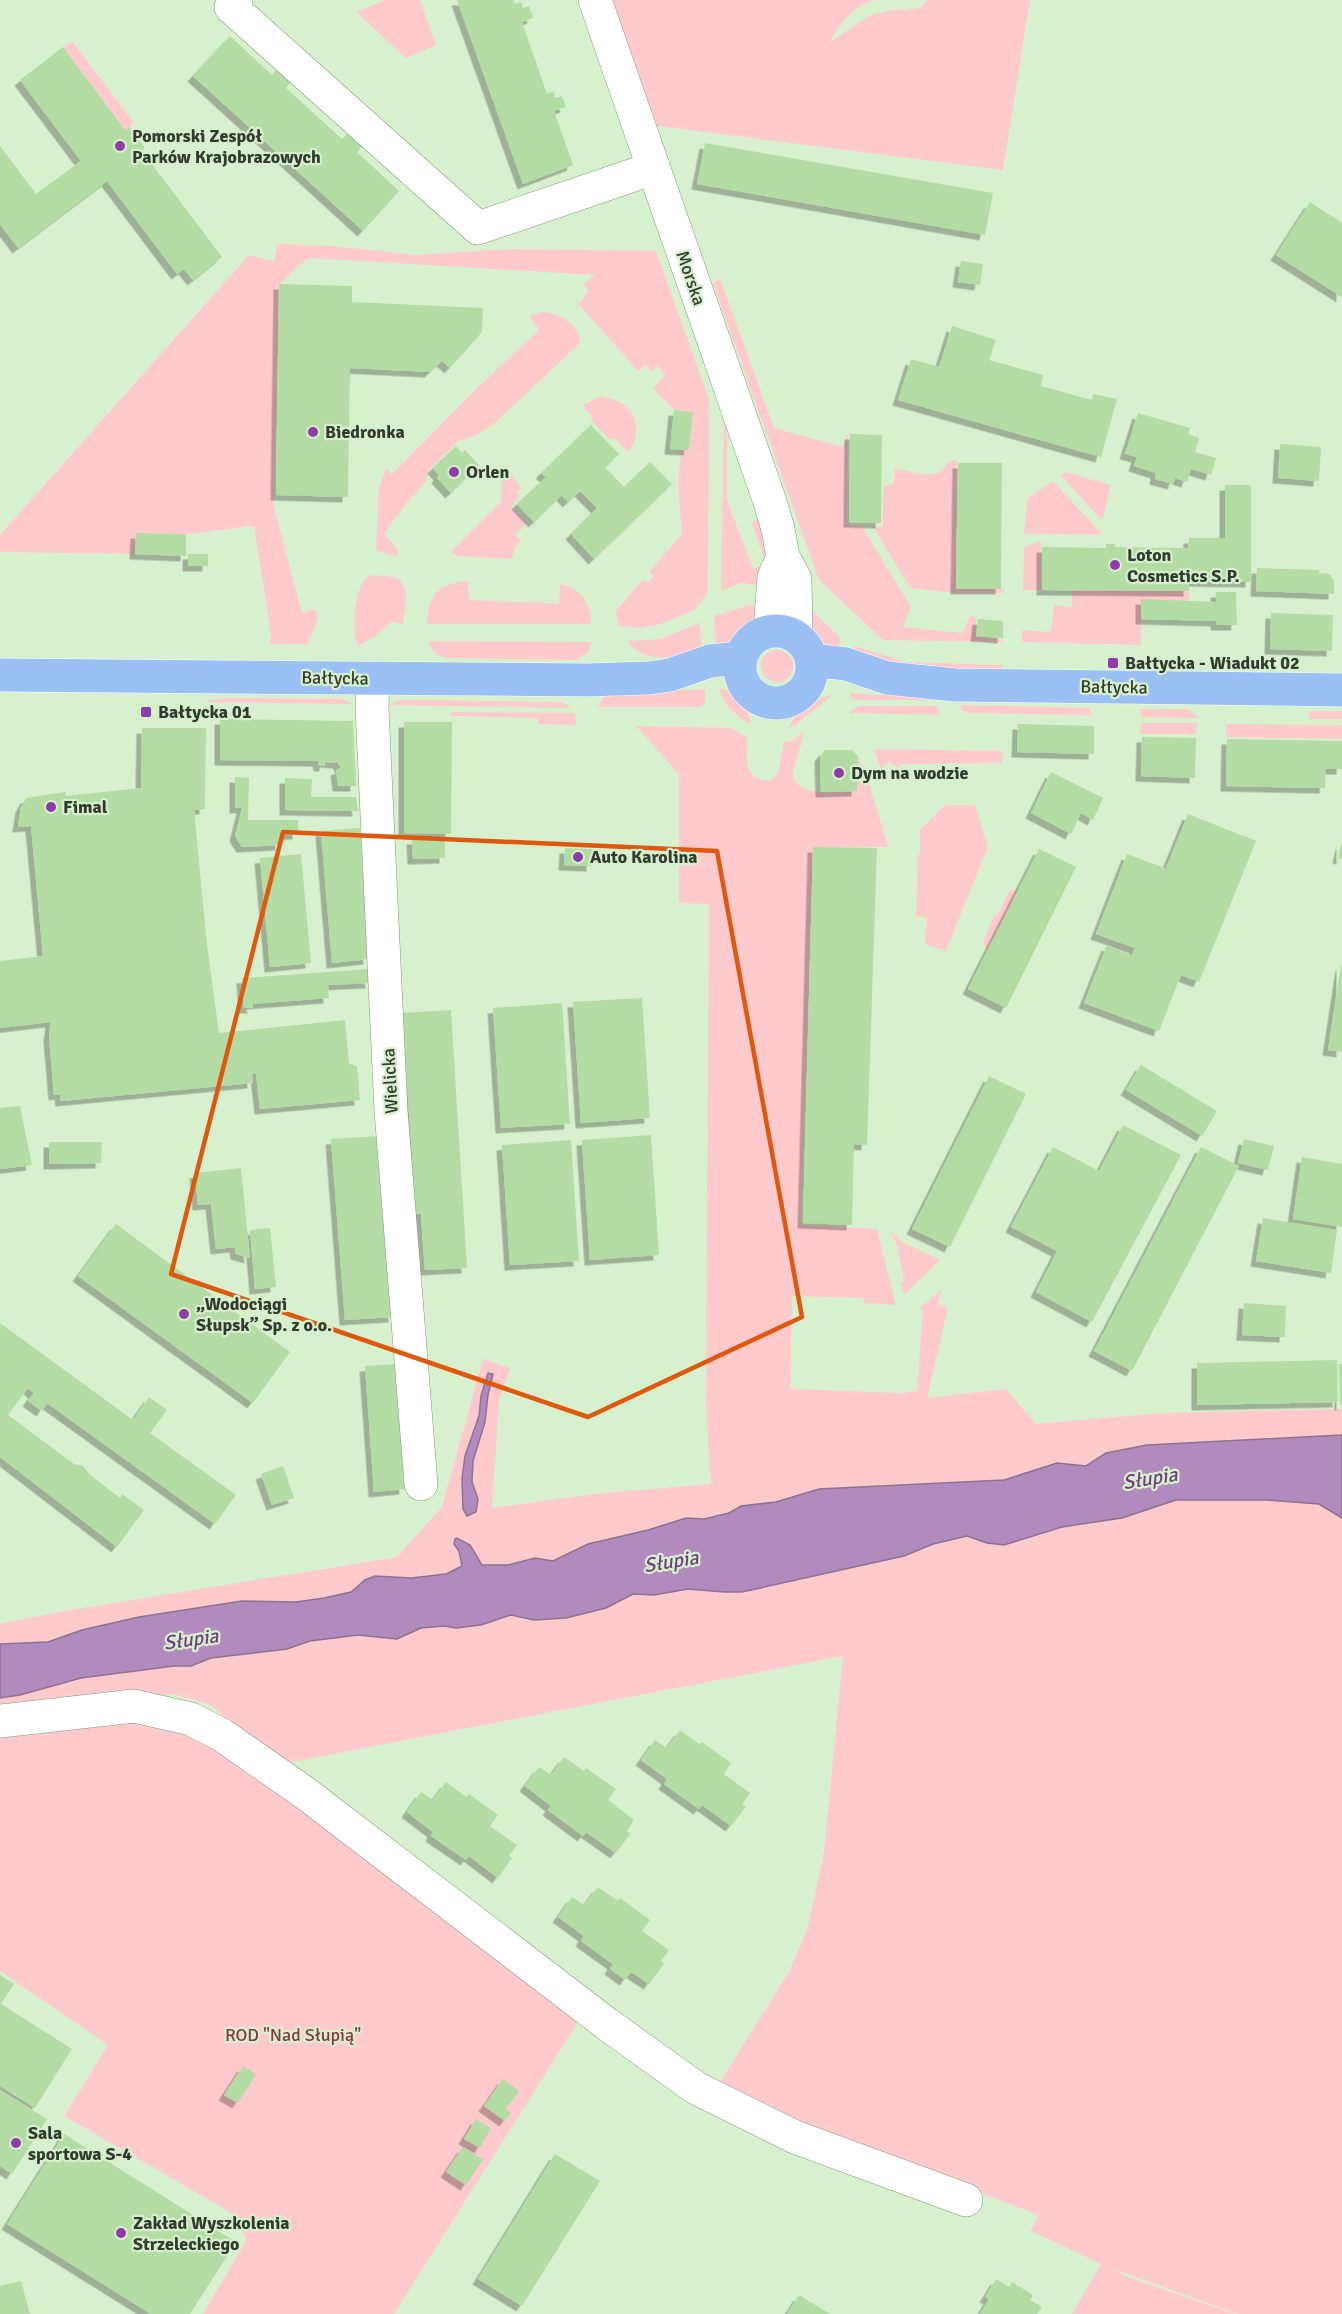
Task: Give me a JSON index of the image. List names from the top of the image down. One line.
{"streets":{"main road":["Bałtycka"],"street":["Morska","Wielicka"]},"crossings":[["Morska","Bałtycka"],["Bałtycka","Wielicka"]],"water":["Słupia"],"parks":["ROD \"Nad Słupią\""],"places":{"other":["Pomorski Zespół Parków Krajobrazowych","Biedronka","Orlen","Loton Cosmetics S.P.","Dym na wodzie","Fimal","Auto Karolina","„Wodociągi Słupsk” Sp. z o.o.","Sala sportowa S-4","Zakład Wyszkolenia Strzeleckiego"],"transit":["Bałtycka - Wiadukt 02","Bałtycka 01"]}}
